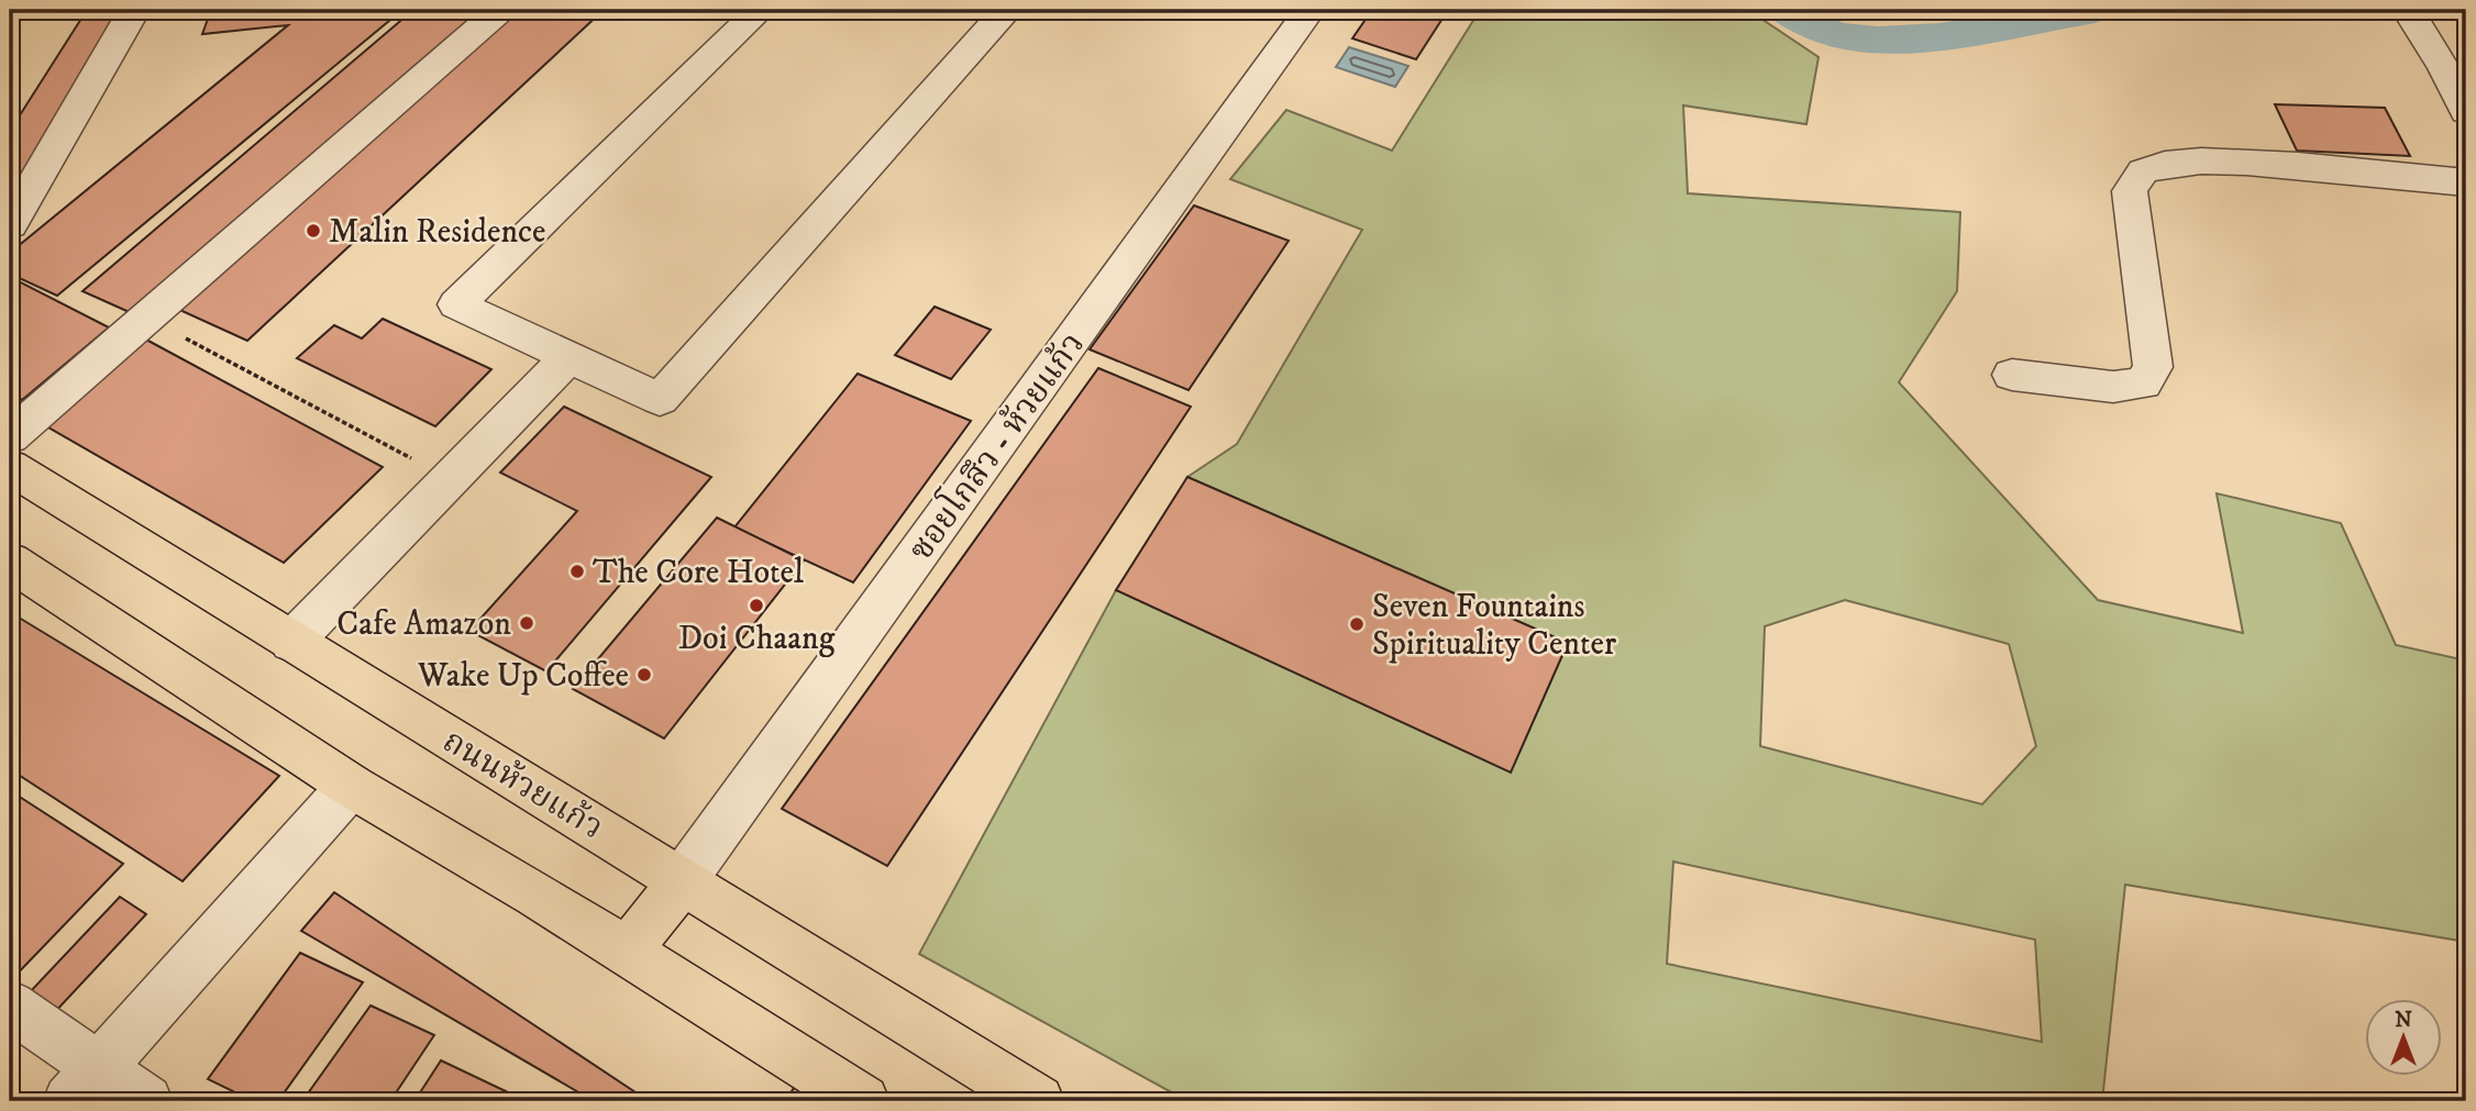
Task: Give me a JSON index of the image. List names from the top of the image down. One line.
{"streets":{"main road":["ถนนห้วยแก้ว"],"street":["ซอยโกสึว - ห้วยแก้ว"]},"crossings":[["ซอยโกสึว - ห้วยแก้ว","ถนนห้วยแก้ว"]],"places":["Malin Residence","The Core Hotel","Doi Chaang","Cafe Amazon","Seven Fountains Spirituality Center","Wake Up Coffee"],"north":"top"}
